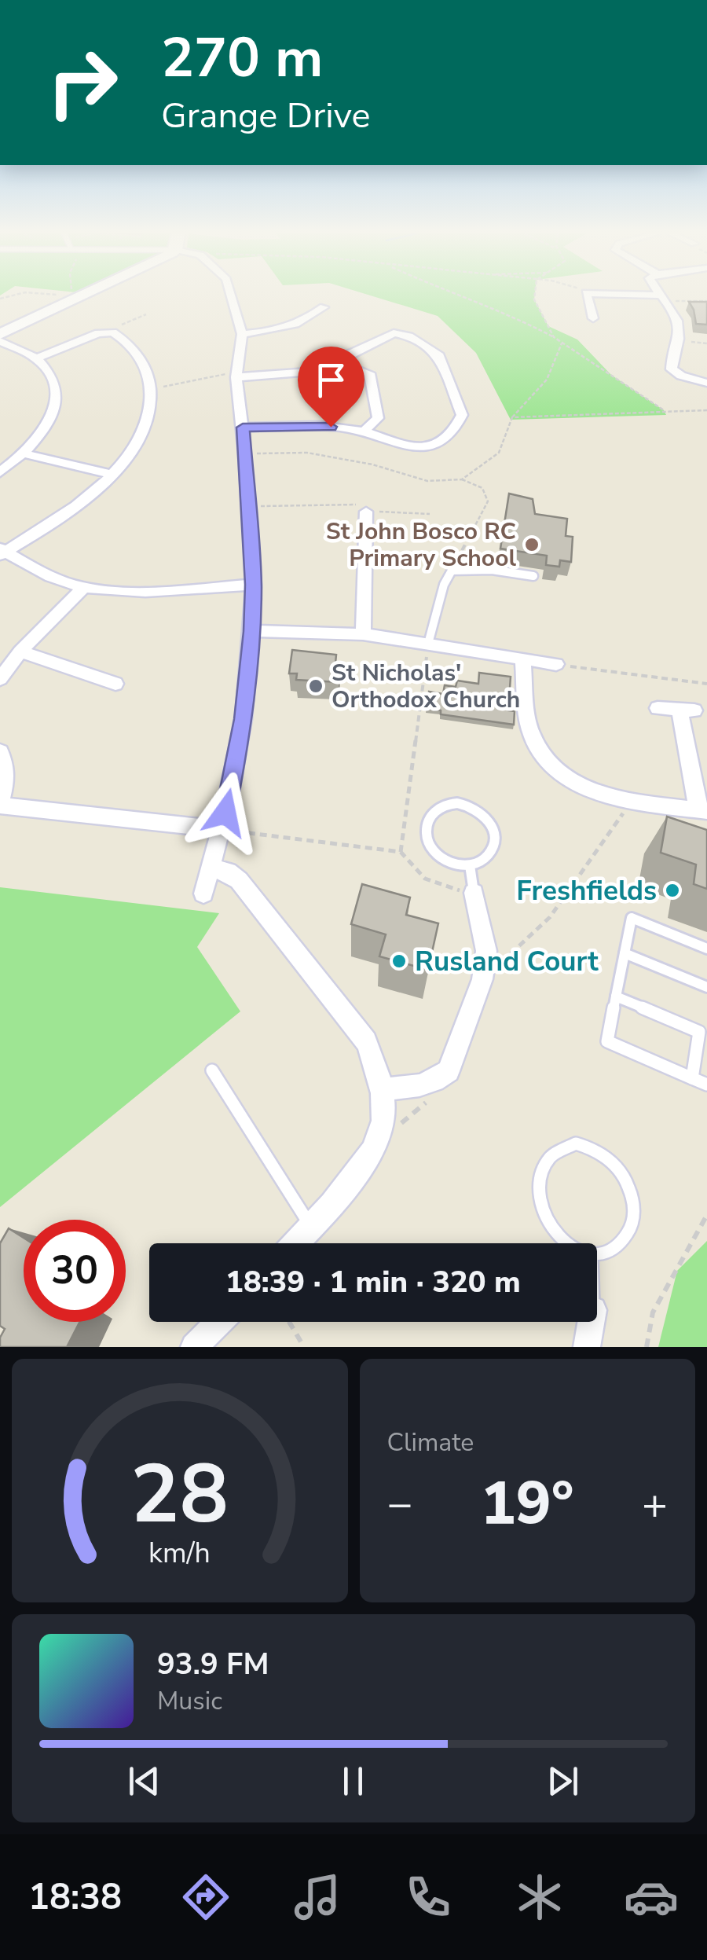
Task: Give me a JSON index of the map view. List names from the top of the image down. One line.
{"places":["St John Bosco RC Primary School","St Nicholas' Orthodox Church","Freshfields","Rusland Court"],"page":{"turn":["270 m","Grange Drive"],"limit":"30","trip":"18:39 · 1 min · 320 m","tile":"Climate","heat":["−","19°","+"],"song":["93.9 FM","Music"],"tabs":"18:38","gauge":["28","km/h"]}}
